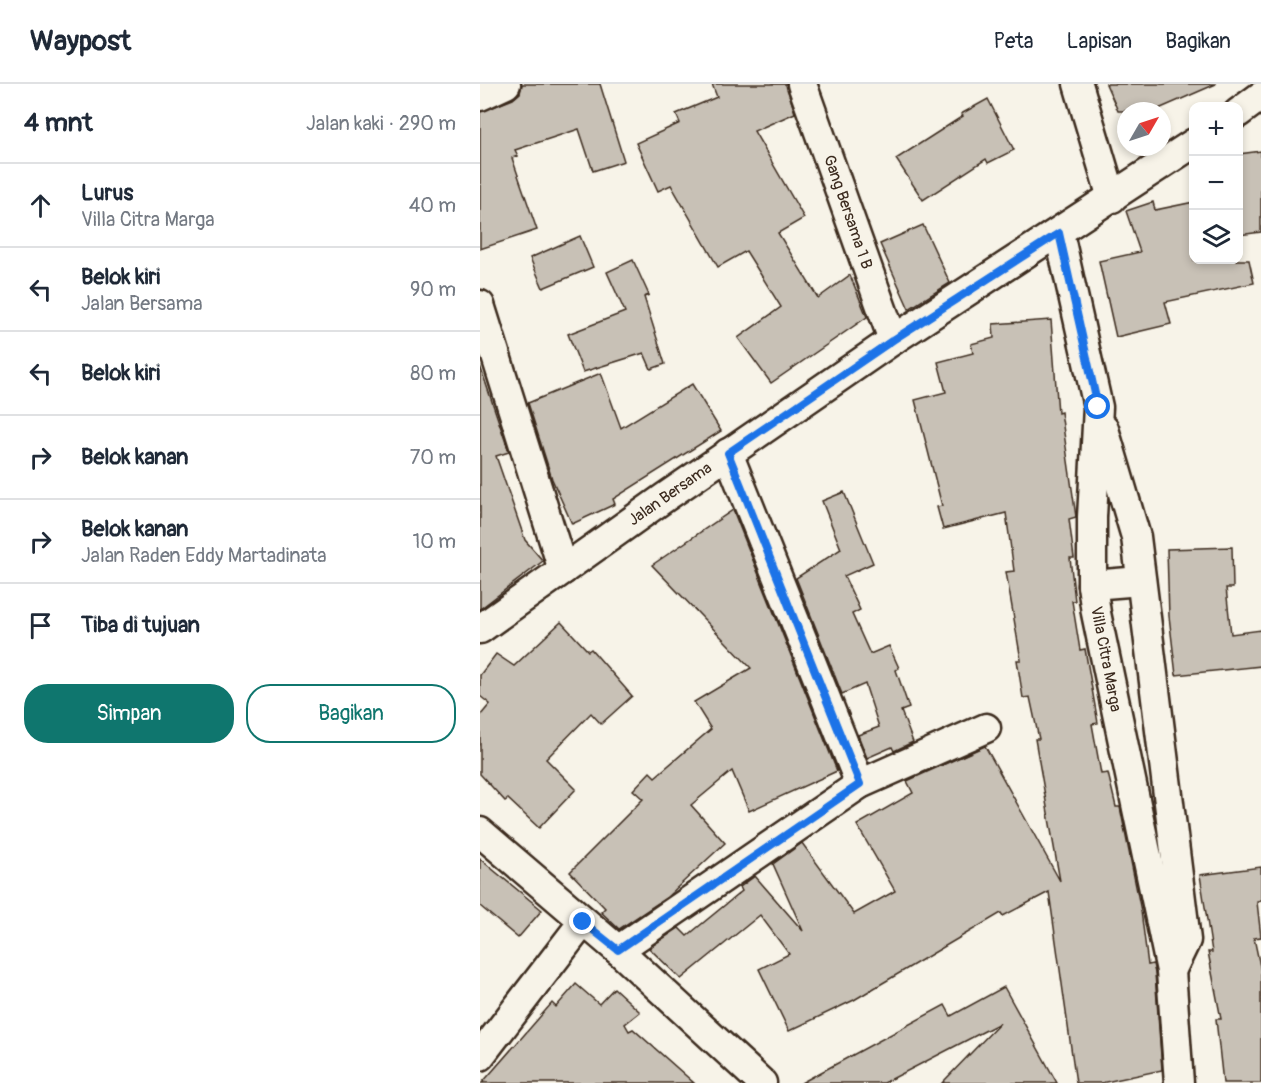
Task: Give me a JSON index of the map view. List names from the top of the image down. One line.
{"streets":{"street":["Gang Bersama 1 B","Jalan Bersama","Villa Citra Marga"]},"crossings":[["Gang Bersama 1 B","Jalan Bersama"],["Jalan Bersama","Villa Citra Marga"]],"north":"top right","page":{"header":"Waypost","nav":["Peta","Lapisan","Bagikan"],"heading":["4 mnt","Jalan kaki · 290 m"],"map_buttons":["+","−"],"list":[["Lurus","Villa Citra Marga","40 m"],["Belok kiri","Jalan Bersama","90 m"],["Belok kiri","80 m"],["Belok kanan","70 m"],["Belok kanan","Jalan Raden Eddy Martadinata","10 m"],"Tiba di tujuan"],"buttons":["Simpan","Bagikan"]}}
